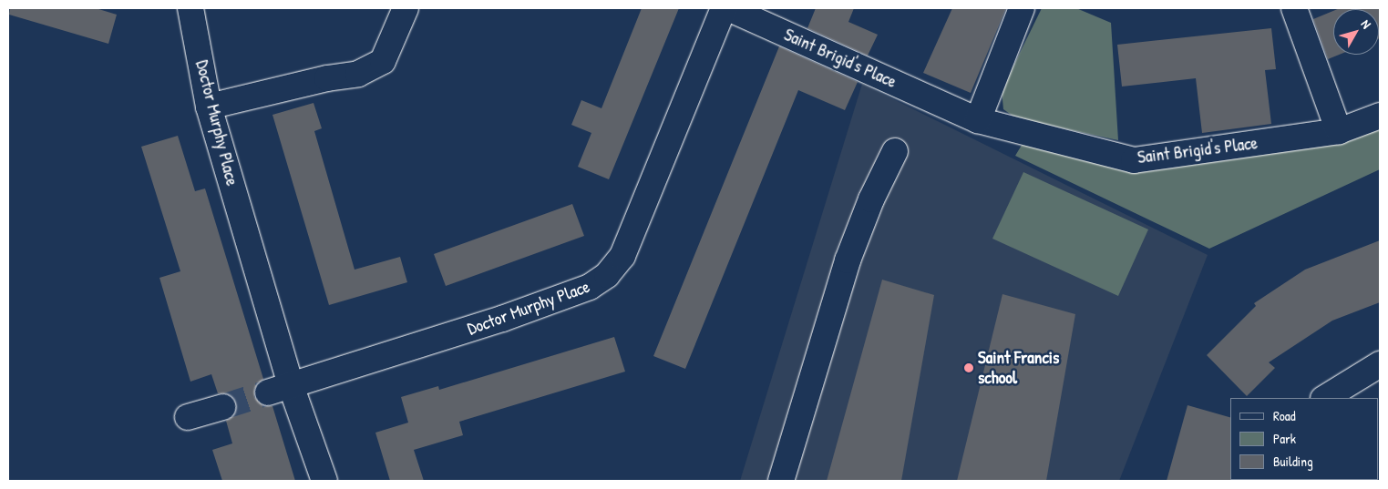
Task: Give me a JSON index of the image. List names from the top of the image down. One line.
{"streets":{"street":["Saint Brigid's Place","Doctor Murphy Place"]},"crossings":[["Saint Brigid's Place","Doctor Murphy Place"]],"places":["Saint Francis school"],"legend":["Road","Park","Building"],"north":"top right"}
